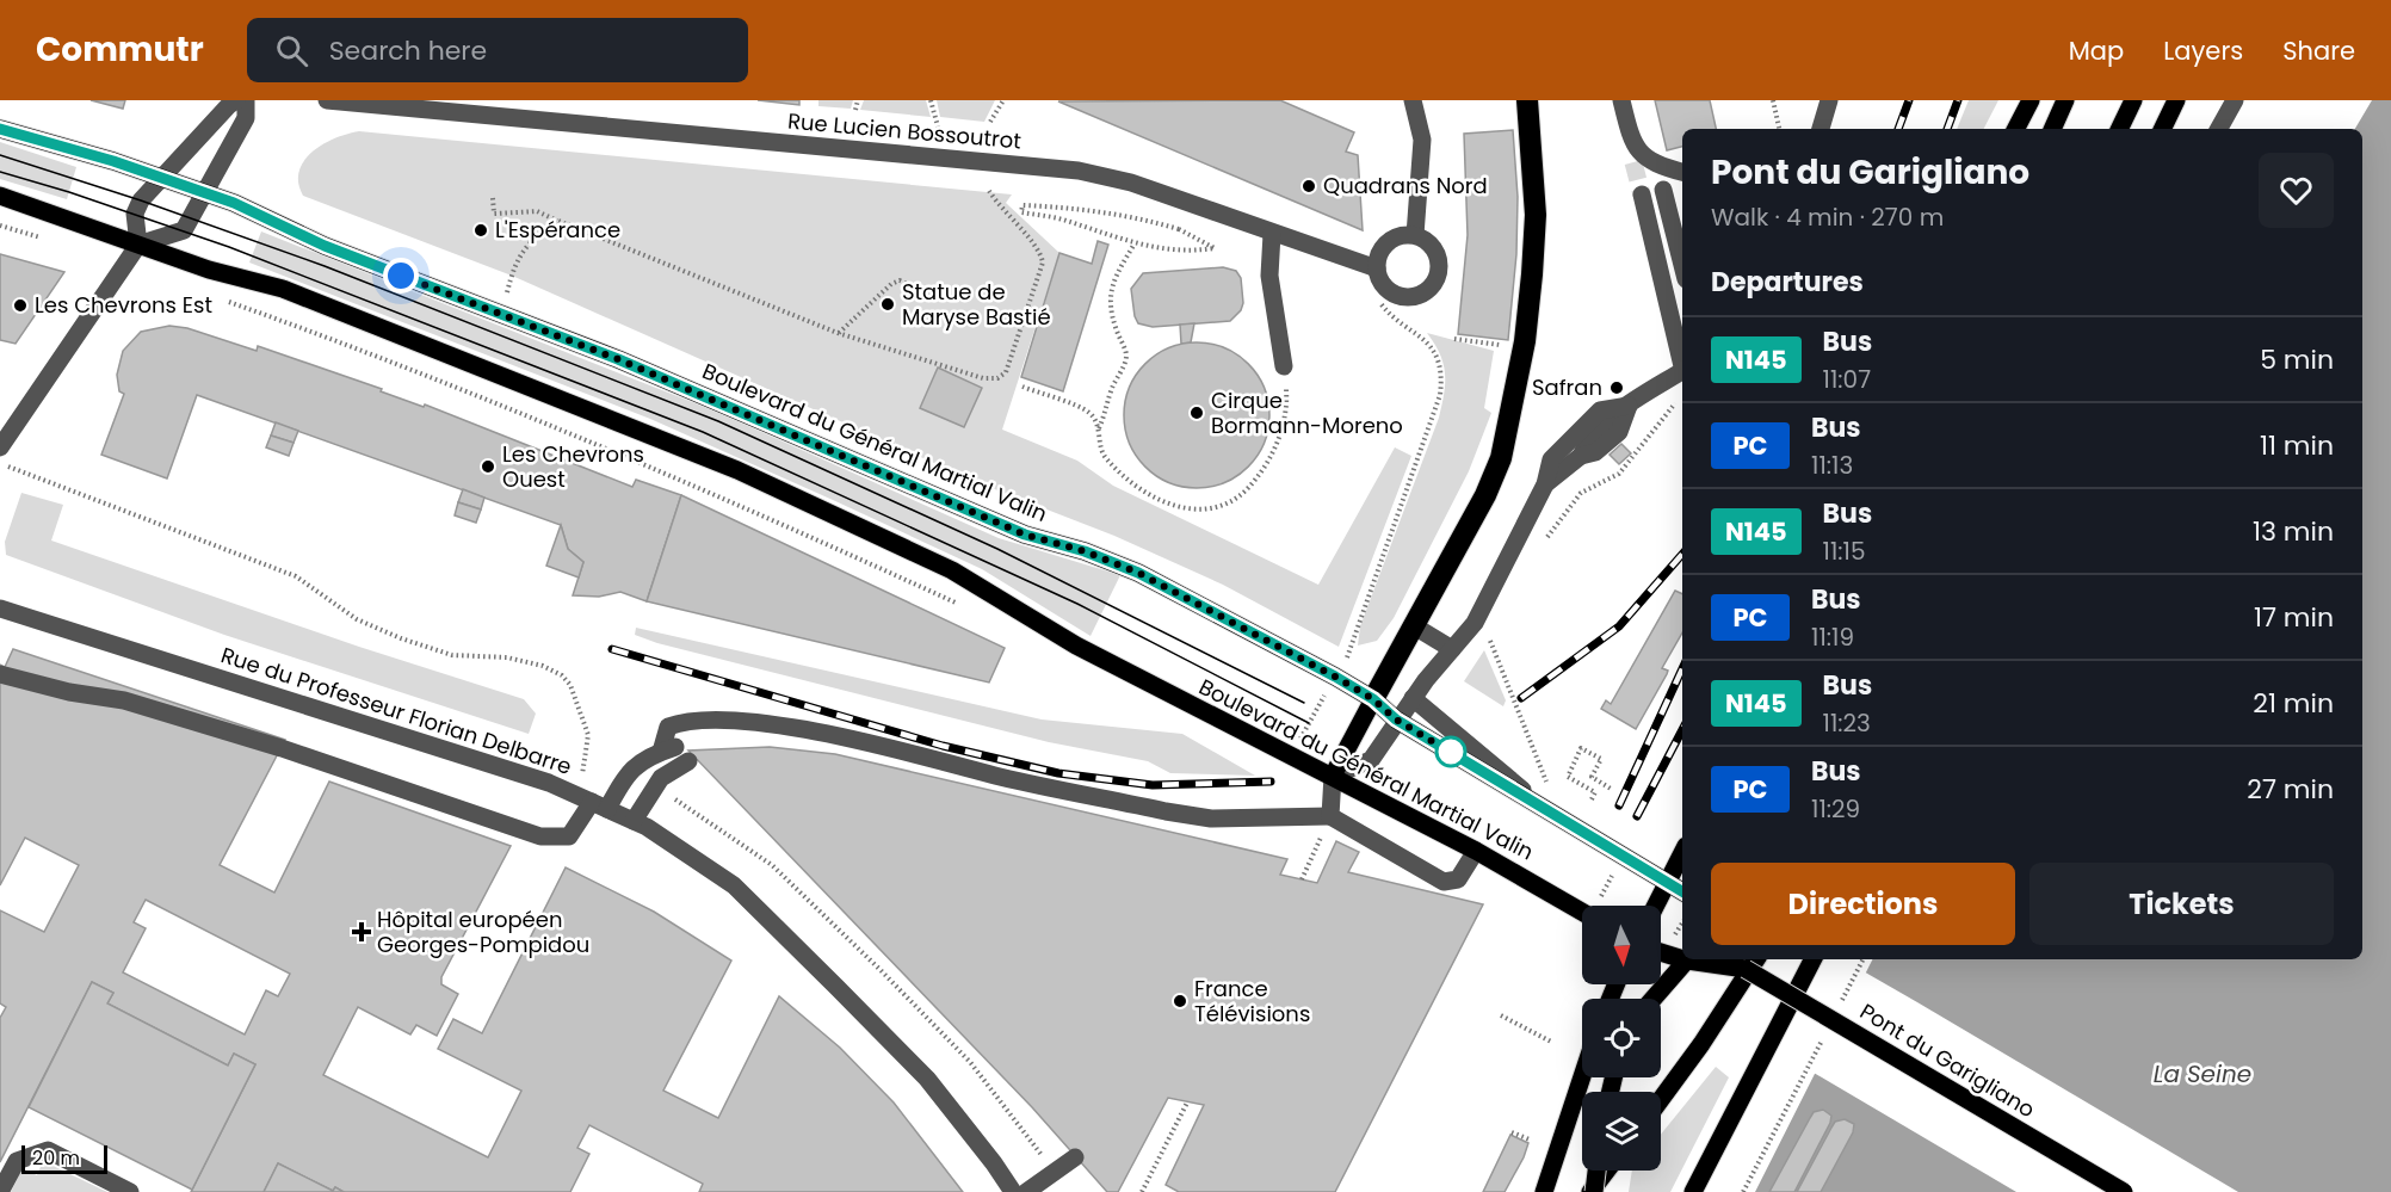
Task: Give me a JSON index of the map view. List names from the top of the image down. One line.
{"streets":{"main road":["Boulevard du Général Martial Valin","Pont du Garigliano"],"street":["Rue Lucien Bossoutrot","Rue du Professeur Florian Delbarre"]},"water":["La Seine"],"places":{"other":["Quadrans Nord","L'Espérance","Statue de Maryse Bastié","Les Chevrons Est","Safran","Cirque Bormann-Moreno","Les Chevrons Ouest","France Télévisions"],"health":["Hôpital européen Georges-Pompidou"]},"lines":["bus line N145"],"scale_bar":"20 m","north":"bottom","page":{"header":"Commutr","search":"Search here","nav":["Map","Layers","Share"],"heading":[["Pont du Garigliano","Walk · 4 min · 270 m"],"Departures"],"list":[{"mark":"N145","name":"Bus","note":"11:07","value":"5 min"},{"mark":"PC","name":"Bus","note":"11:13","value":"11 min"},{"mark":"N145","name":"Bus","note":"11:15","value":"13 min"},{"mark":"PC","name":"Bus","note":"11:19","value":"17 min"},{"mark":"N145","name":"Bus","note":"11:23","value":"21 min"},{"mark":"PC","name":"Bus","note":"11:29","value":"27 min"}],"buttons":["Directions","Tickets"],"scale":"20 m"}}
